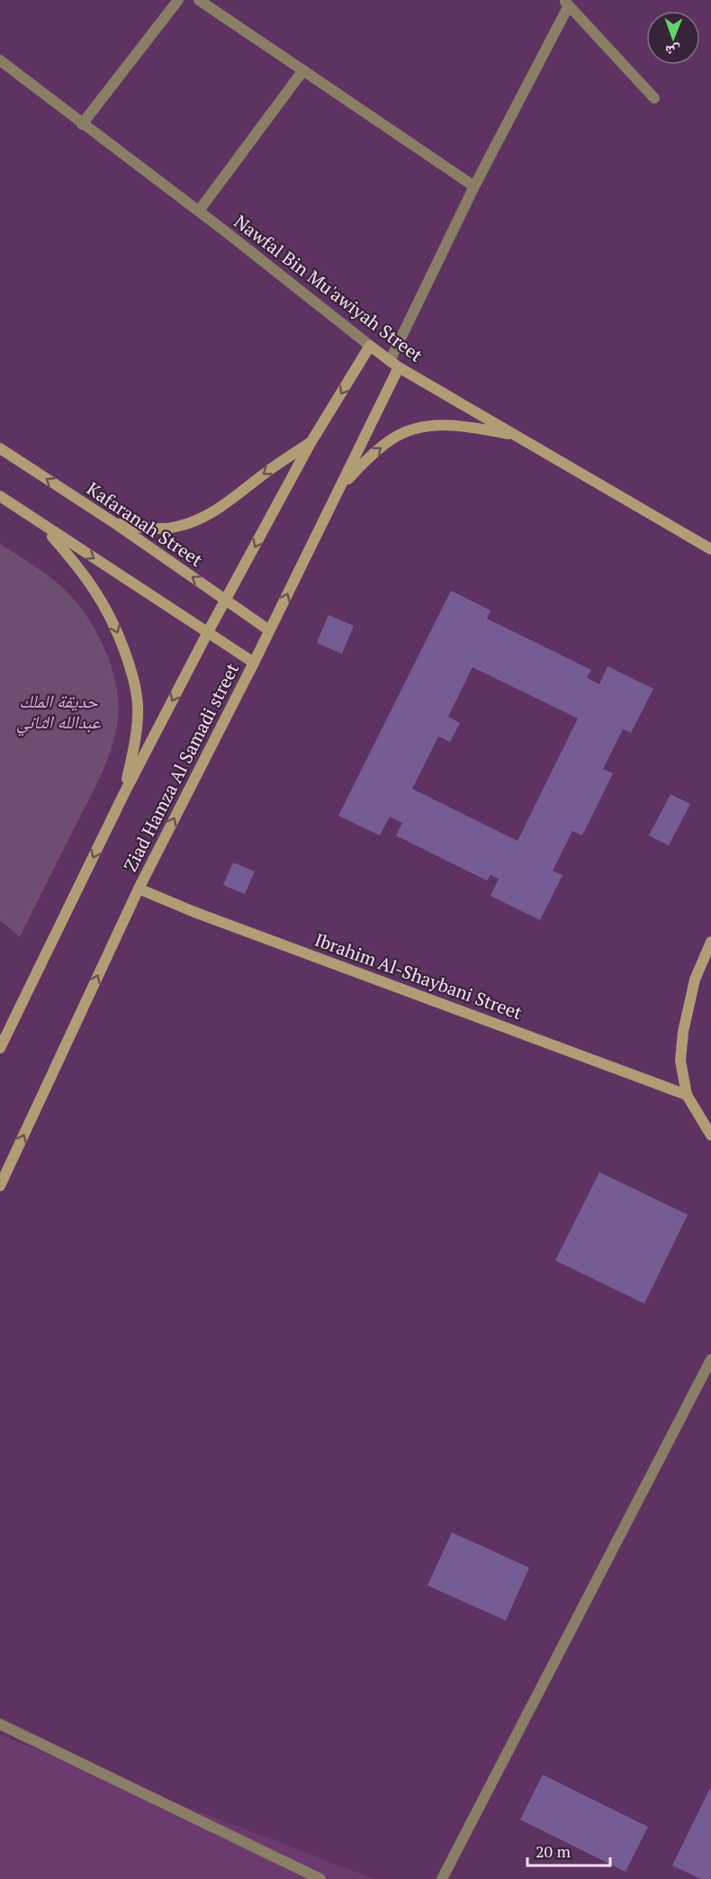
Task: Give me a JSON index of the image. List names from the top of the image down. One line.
{"streets":{"street":["Nawfal Bin Mu'awiyah Street","Kafaranah Street","Ziad Hamza Al Samadi street","Ibrahim Al-Shaybani Street"]},"crossings":[["Nawfal Bin Mu'awiyah Street","Ziad Hamza Al Samadi street"],["Kafaranah Street","Ziad Hamza Al Samadi street"],["Ziad Hamza Al Samadi street","Ibrahim Al-Shaybani Street"]],"parks":["حديقة الملك عبدالله الثاني"],"scale_bar":"20 m","north":"bottom"}
